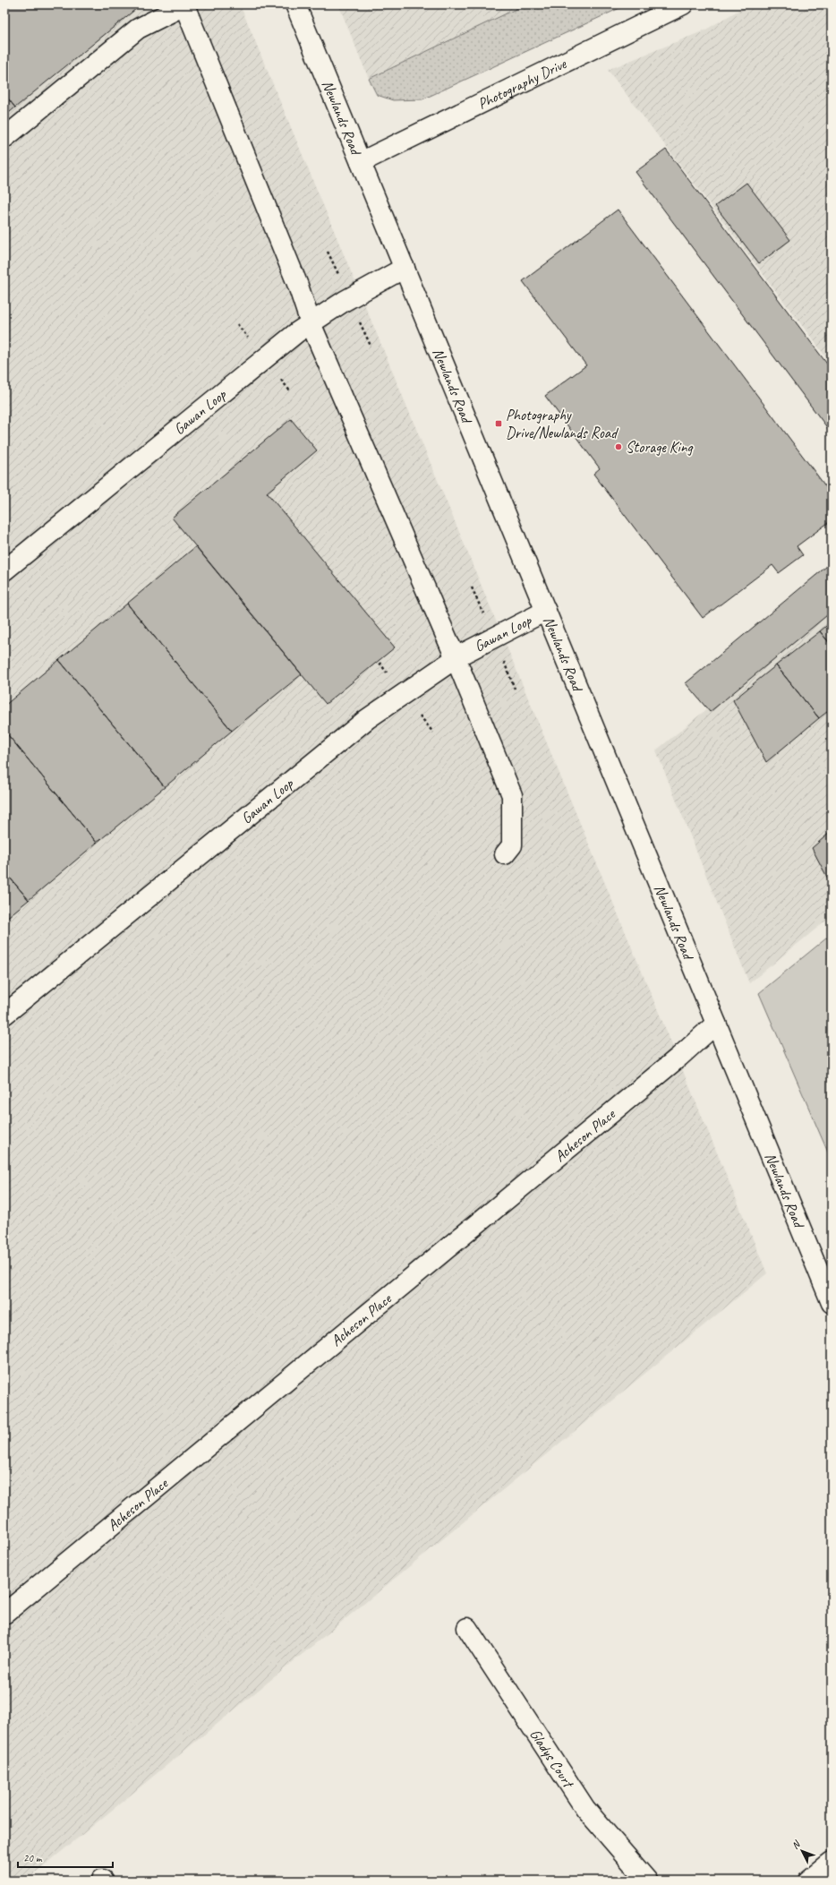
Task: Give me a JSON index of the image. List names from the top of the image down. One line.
{"streets":{"street":["Photography Drive","Newlands Road","Gawan Loop","Acheson Place","Gladys Court"]},"crossings":[["Photography Drive","Newlands Road"],["Newlands Road","Gawan Loop"],["Newlands Road","Acheson Place"]],"places":{"transit":["Photography Drive/Newlands Road"],"other":["Storage King"]},"scale_bar":"20 m","north":"top left"}
